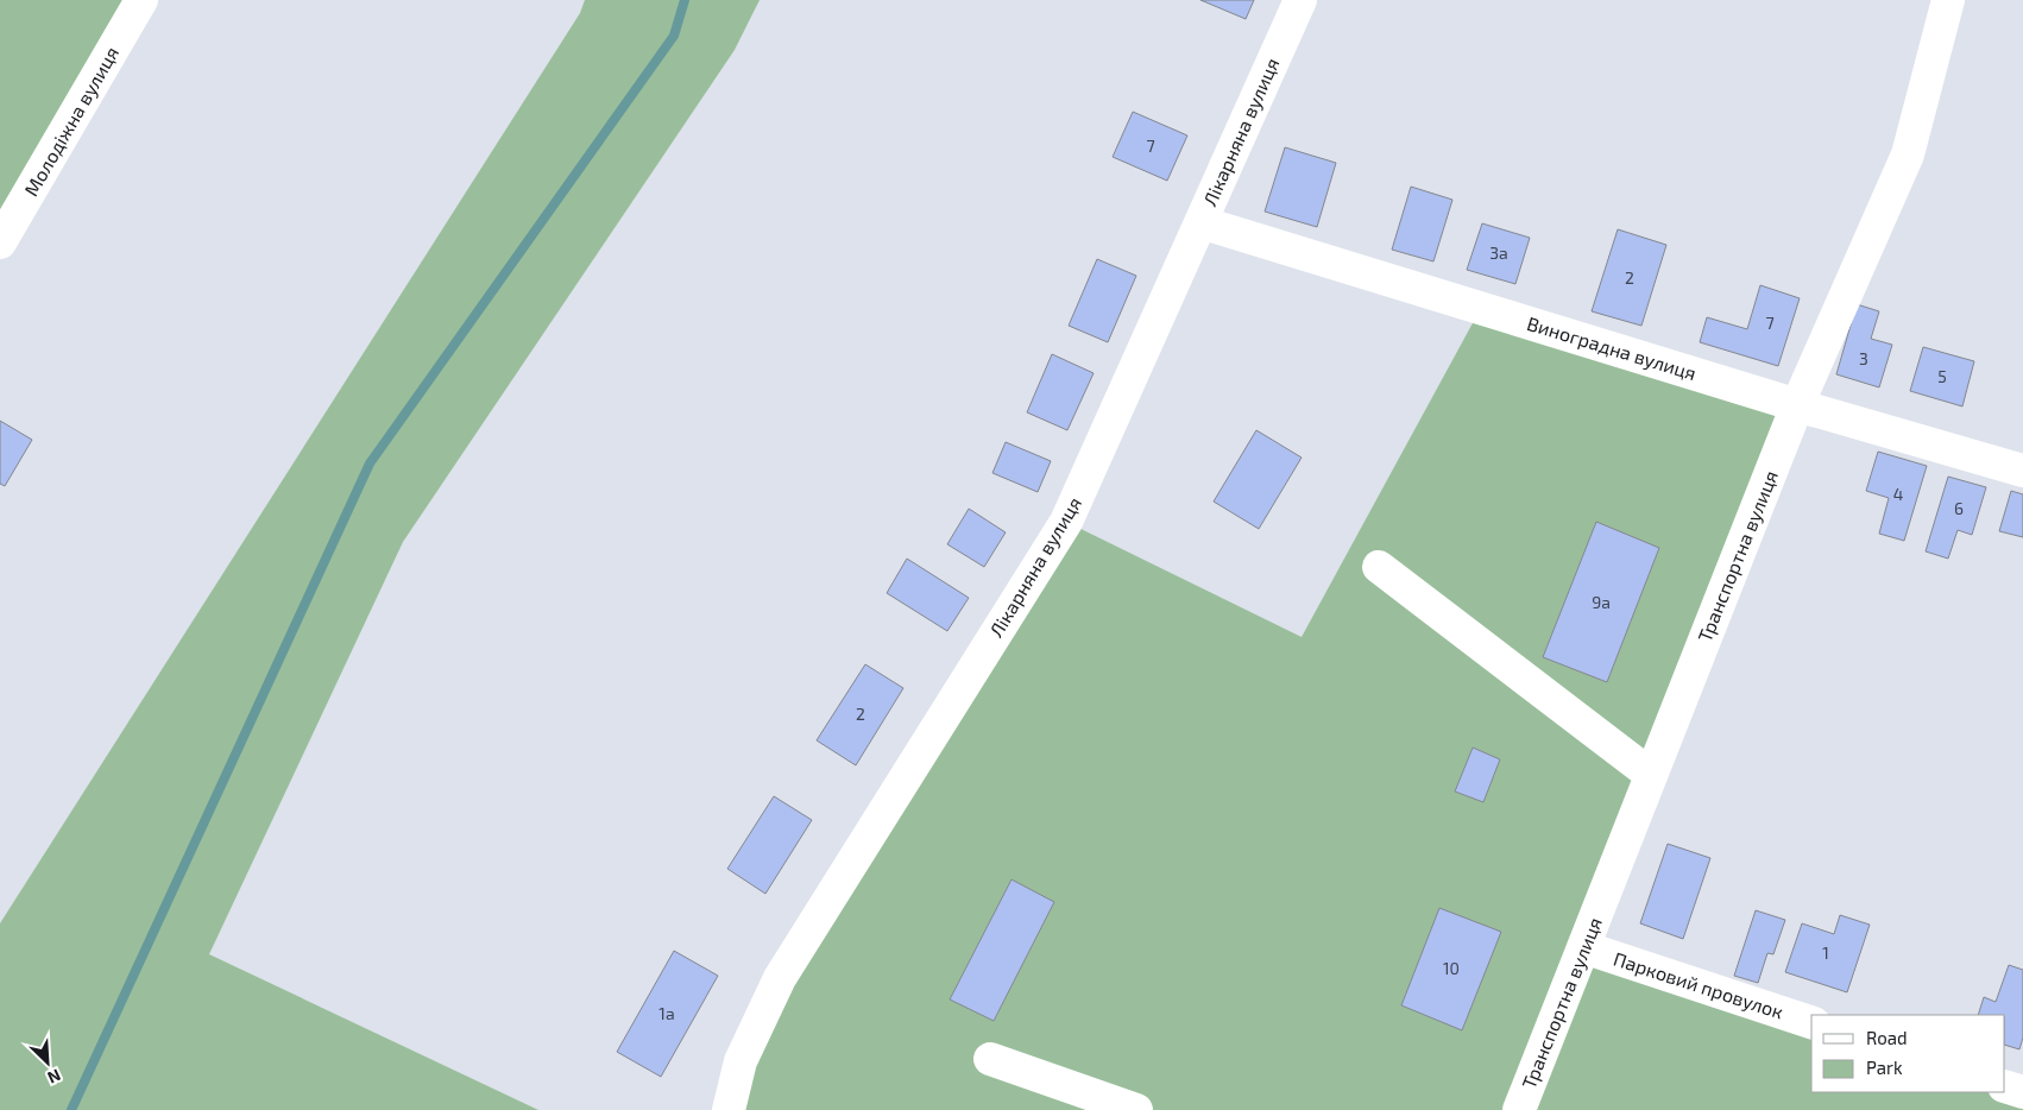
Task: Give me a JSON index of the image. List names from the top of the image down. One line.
{"streets":{"street":["Молодіжна вулиця","Лікарняна вулиця","Виноградна вулиця","Транспортна вулиця","Парковий провулок"]},"crossings":[["Лікарняна вулиця","Виноградна вулиця"],["Виноградна вулиця","Транспортна вулиця"],["Транспортна вулиця","Парковий провулок"]],"house_numbers":["7","3а","2","7","3","5","4","6","9а","2","1","10","1а"],"legend":["Road","Park"],"north":"bottom right"}
